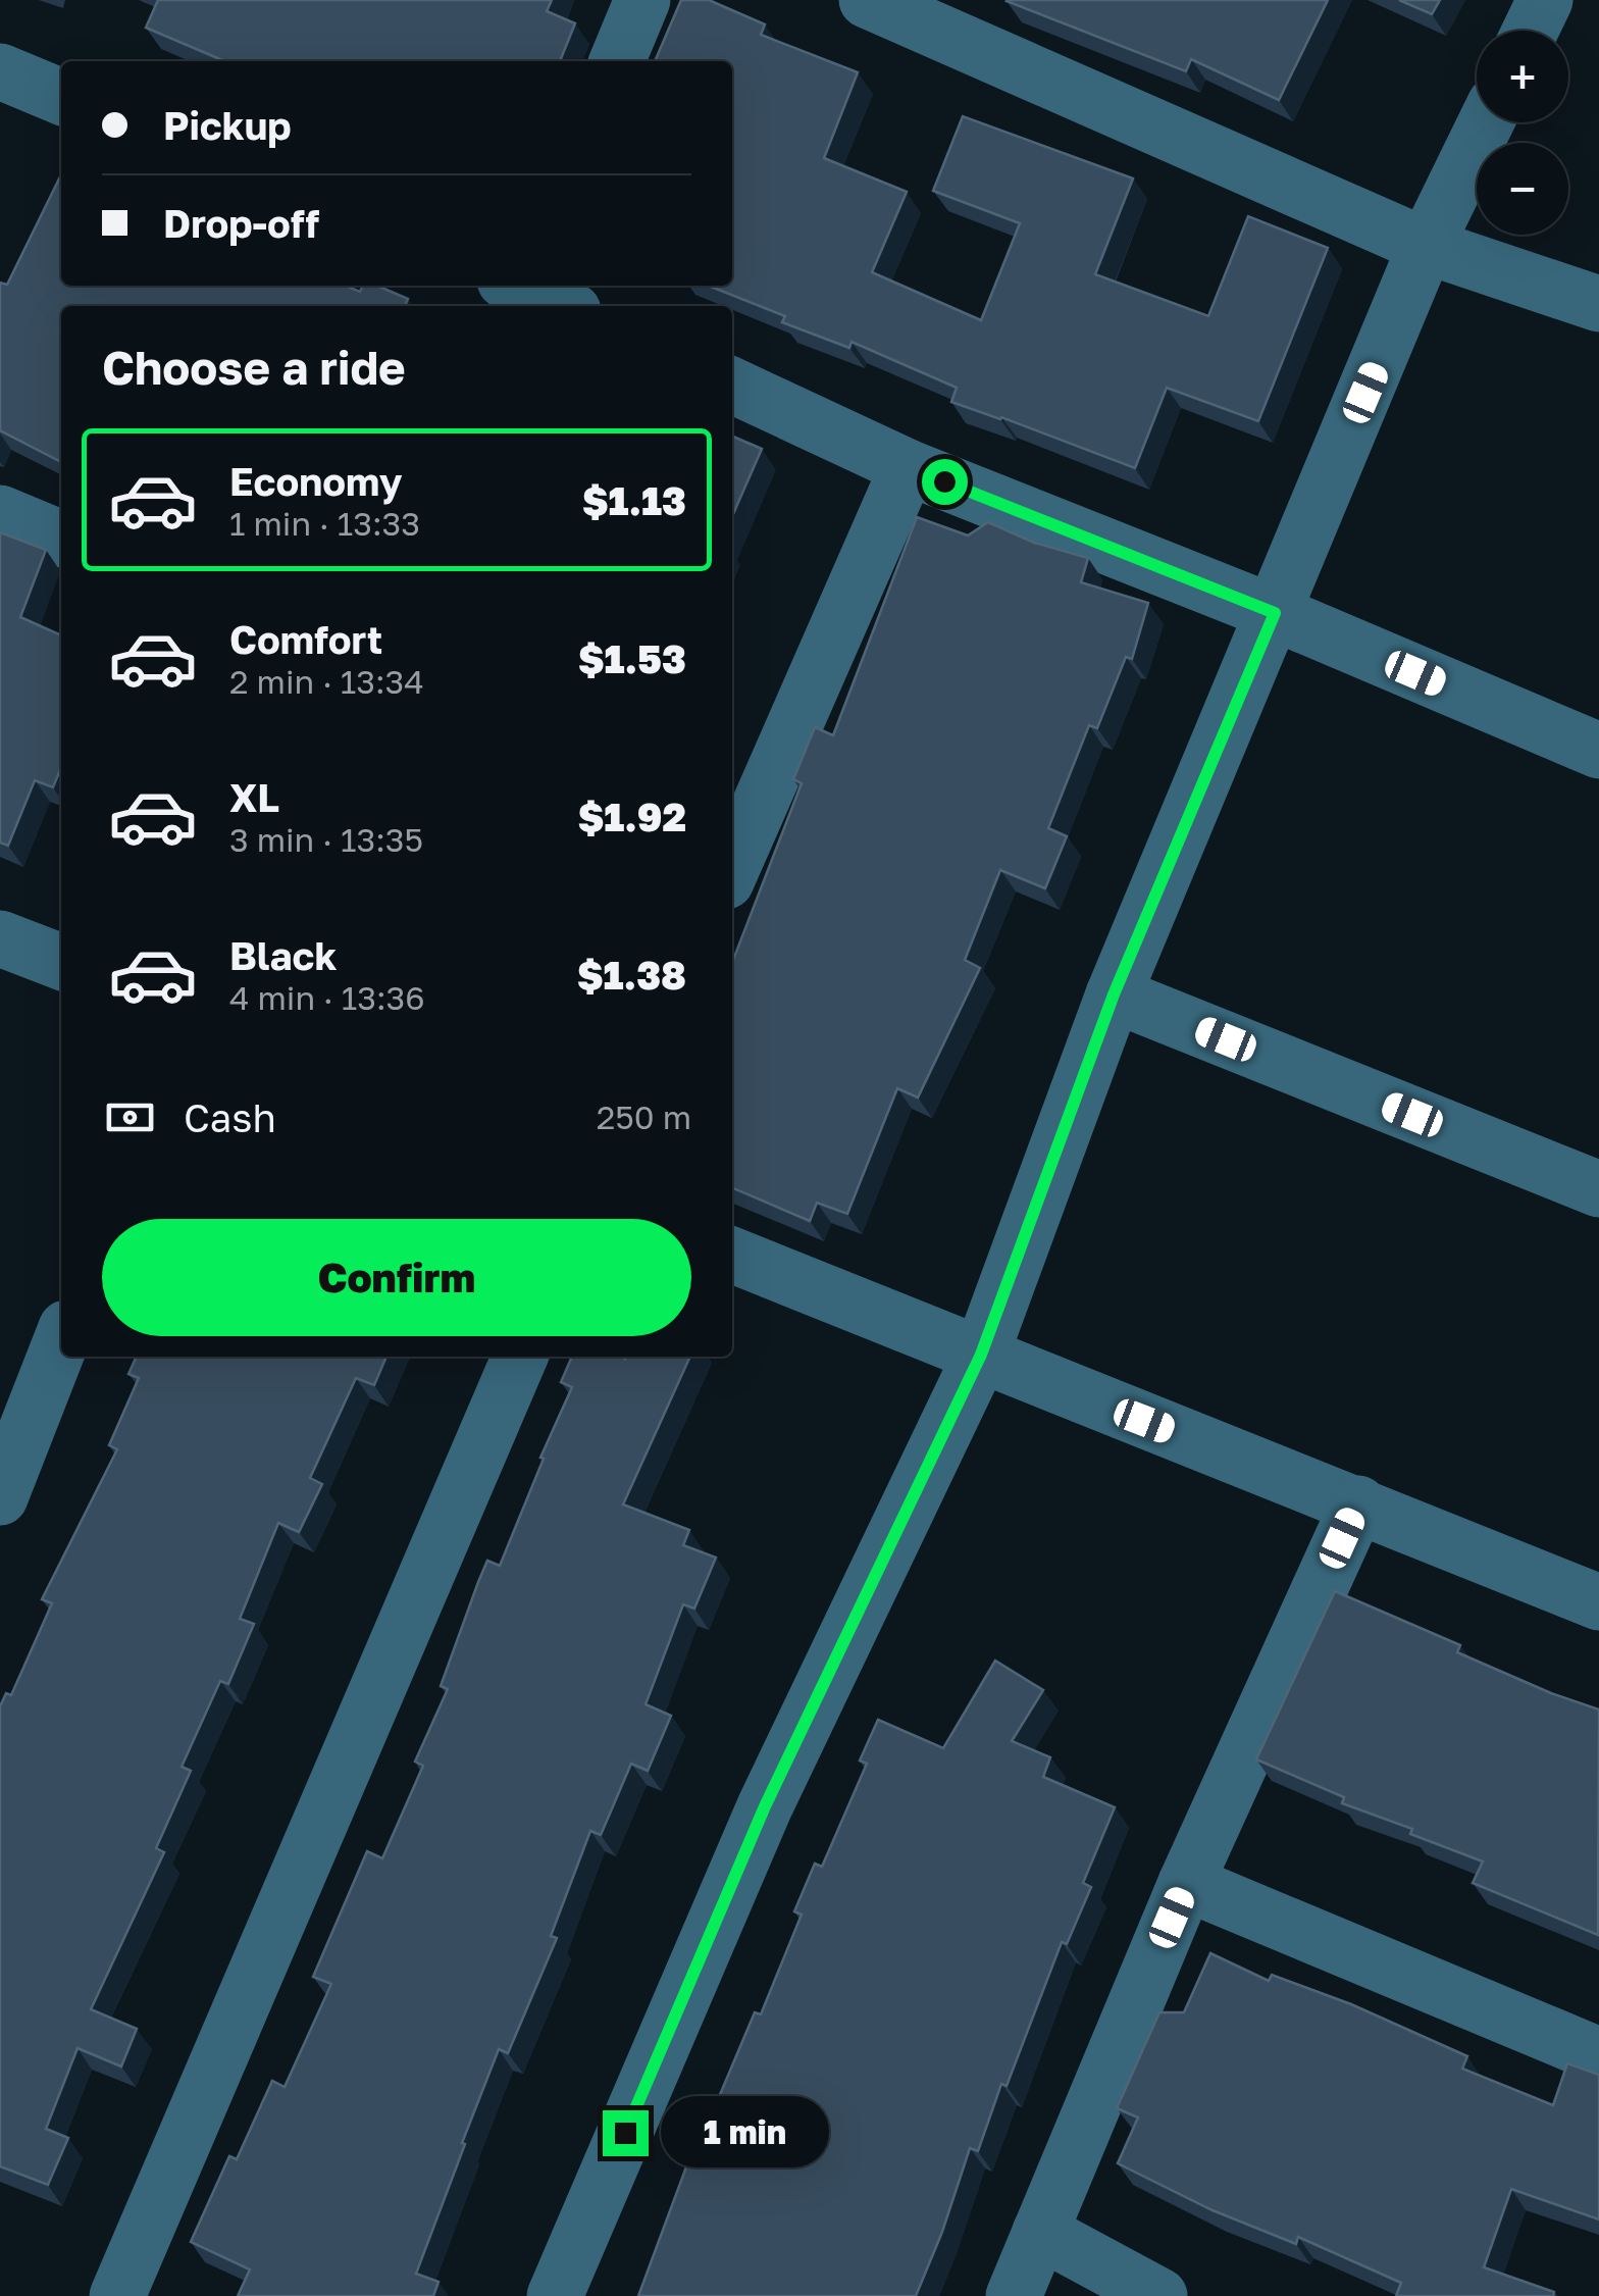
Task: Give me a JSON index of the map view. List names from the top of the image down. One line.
{"page":{"map_buttons":["+","−"],"banner":["Pickup","Drop-off"],"heading":"Choose a ride","list":[{"name":"Economy","note":"1 min · 13:33","value":"$1.13"},{"name":"Comfort","note":"2 min · 13:34","value":"$1.53"},{"name":"XL","note":"3 min · 13:35","value":"$1.92"},{"name":"Black","note":"4 min · 13:36","value":"$1.38"}],"pay":["Cash","250 m"],"buttons":"Confirm","bubble":"1 min"}}
